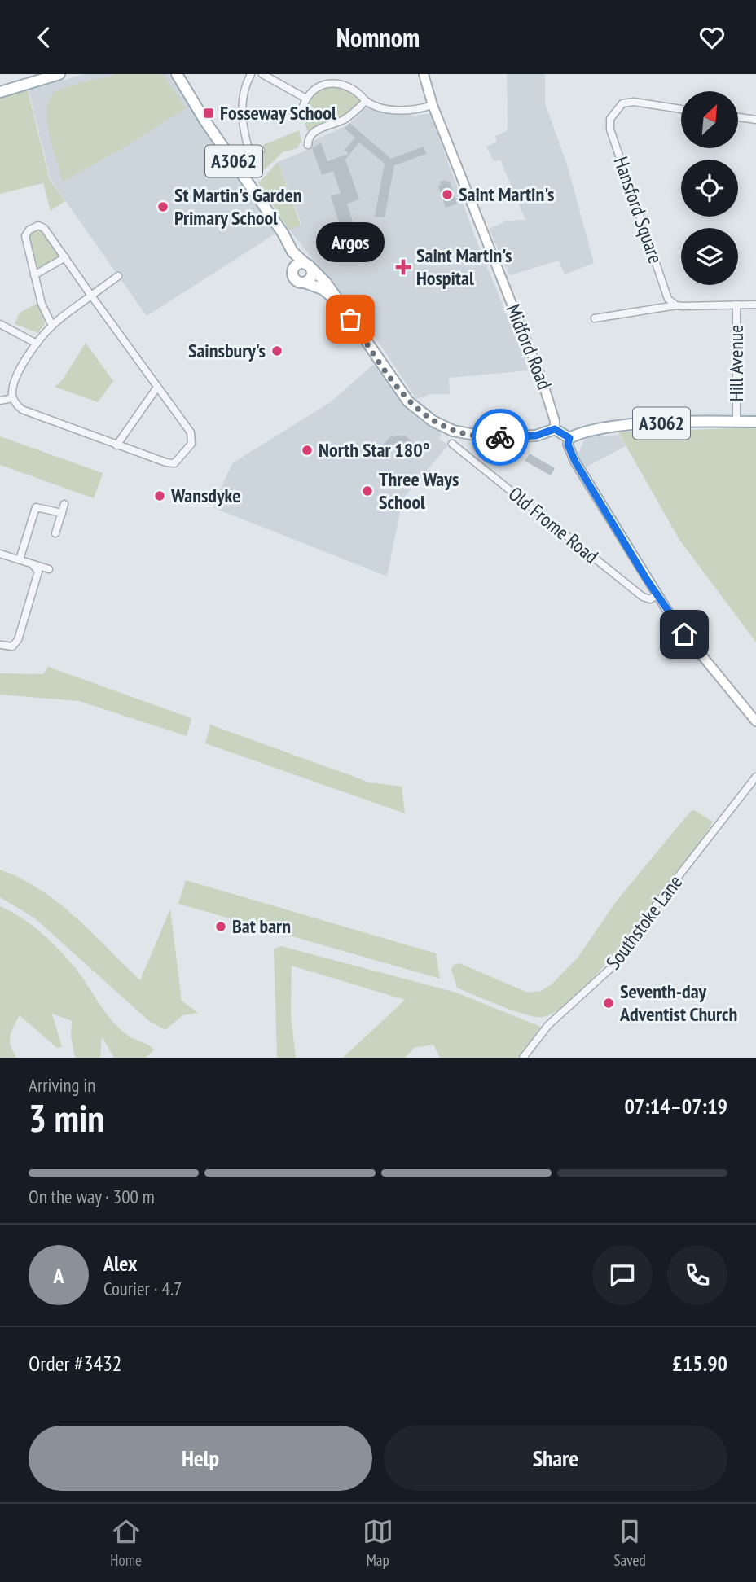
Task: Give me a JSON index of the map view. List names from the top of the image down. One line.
{"streets":{"main road":["A3062","Midford Road"],"street":["Hansford Square","Hill Avenue","Old Frome Road","Southstoke Lane"]},"crossings":[["A3062","Midford Road"],["A3062","Hill Avenue"]],"places":{"transit":["Fosseway School"],"other":["Saint Martin's","St Martin's Garden Primary School","Argos","Sainsbury's","North Star 180°","Three Ways School","Wansdyke","Bat barn","Seventh-day Adventist Church"],"health":["Saint Martin's Hospital"]},"north":"top right","page":{"header":"Nomnom","bubble":"Argos","heading":["3 min","Arriving in","07:14–07:19"],"panel":["Alex","Courier · 4.7","Order #3432","£15.90"],"bar":"On the way · 300 m","round":"A","buttons":["Help","Share"],"tabs":["Home","Map","Saved"]}}
